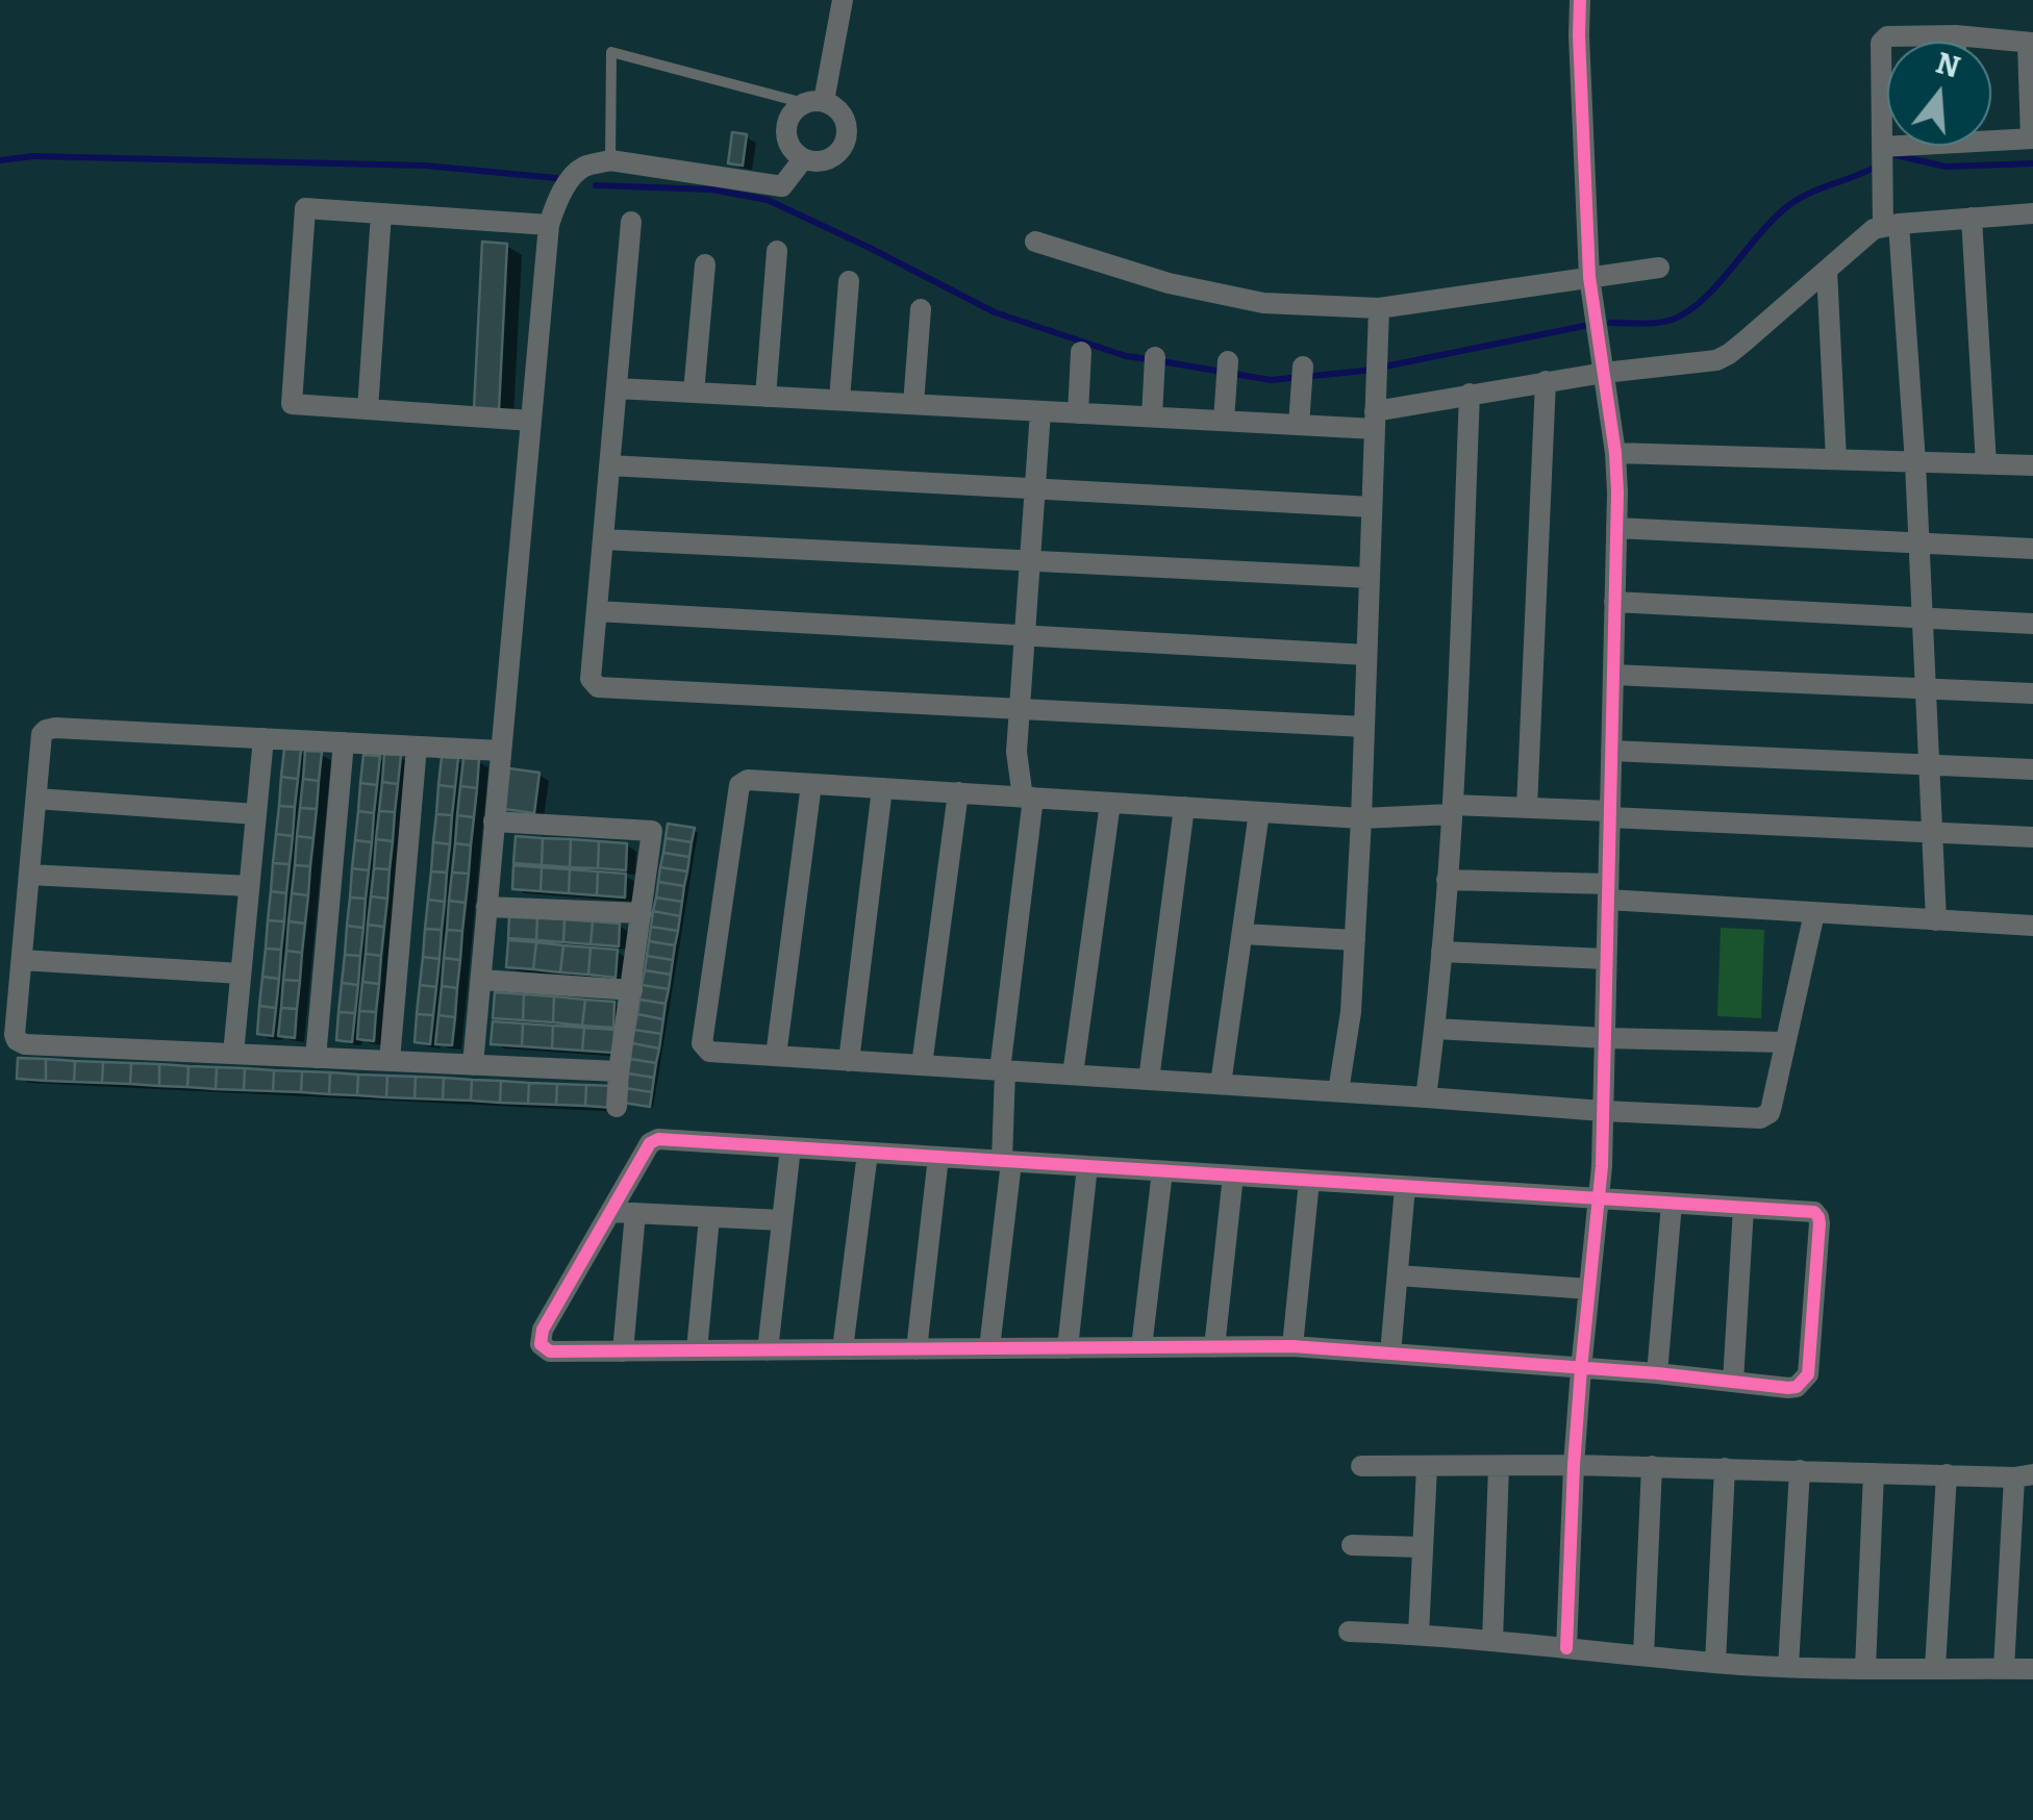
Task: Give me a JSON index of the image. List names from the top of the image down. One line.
{"north":"top"}
